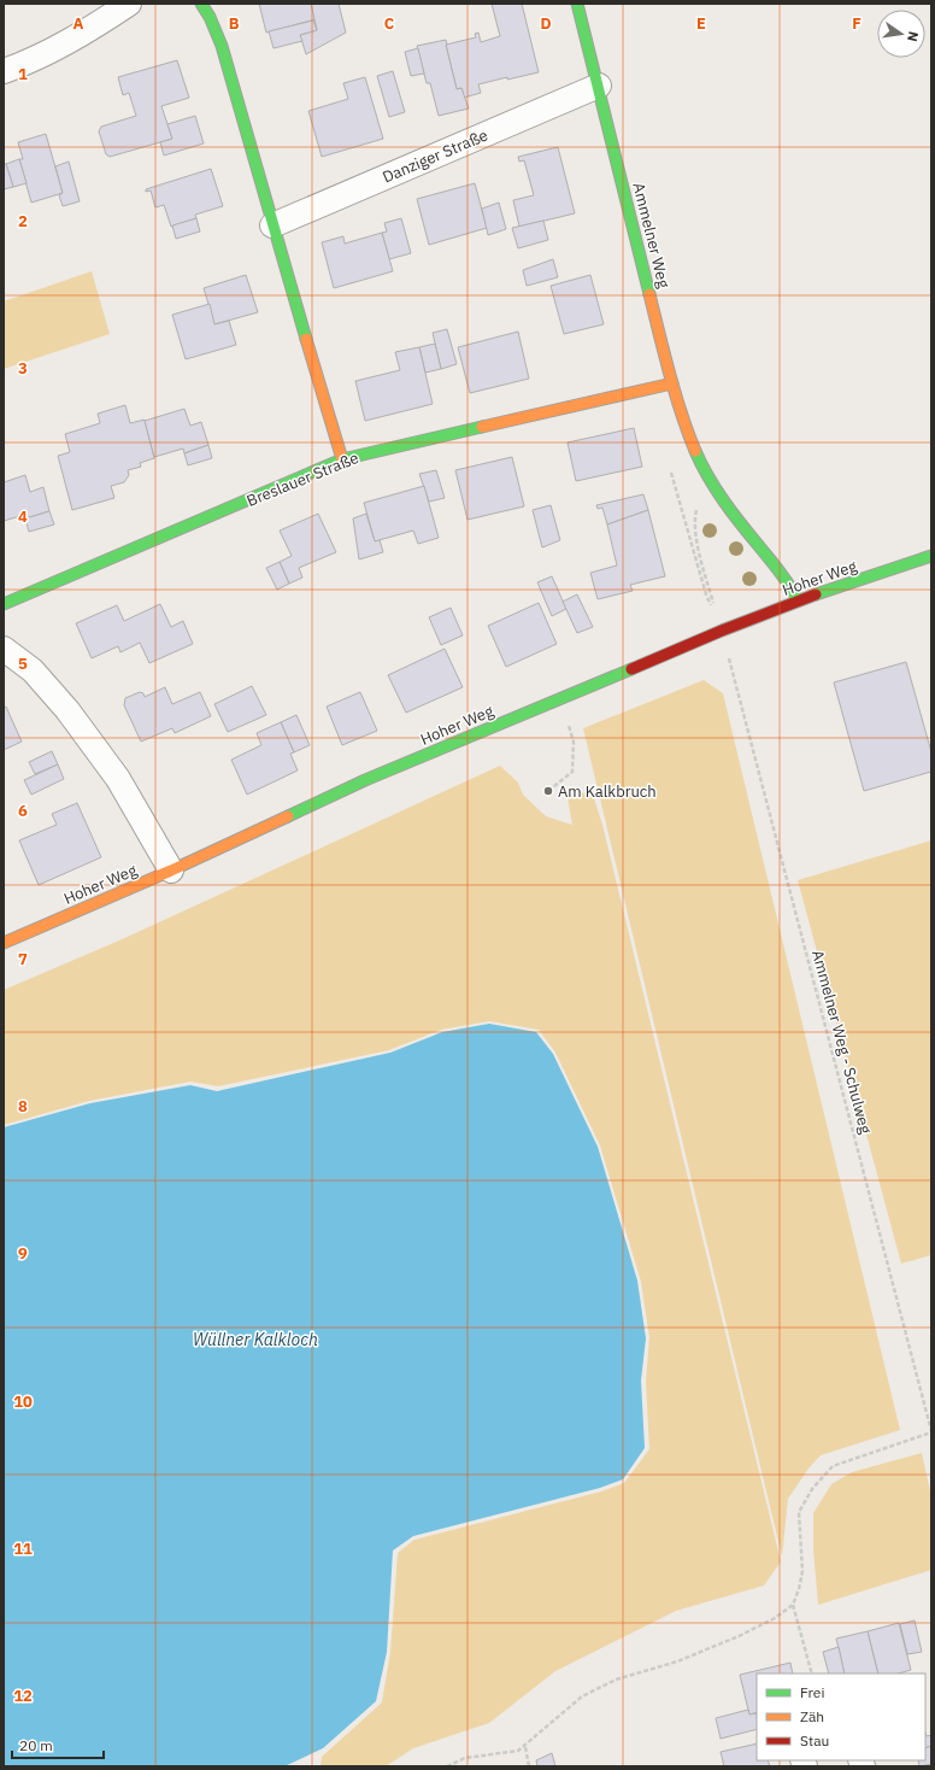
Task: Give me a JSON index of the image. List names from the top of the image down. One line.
{"streets":{"street":["Danziger Straße","Ammelner Weg","Breslauer Straße","Hoher Weg"],"path":["Ammelner Weg - Schulweg"]},"crossings":[["Danziger Straße","Ammelner Weg"],["Ammelner Weg","Breslauer Straße"],["Ammelner Weg","Hoher Weg"]],"water":["Wüllner Kalkloch"],"places":["Am Kalkbruch"],"legend":["Frei","Zäh","Stau"],"scale_bar":"20 m","north":"right","grid":{"columns":["A","B","C","D","E","F"],"rows":["1","2","3","4","5","6","7","8","9","10","11","12"]}}
